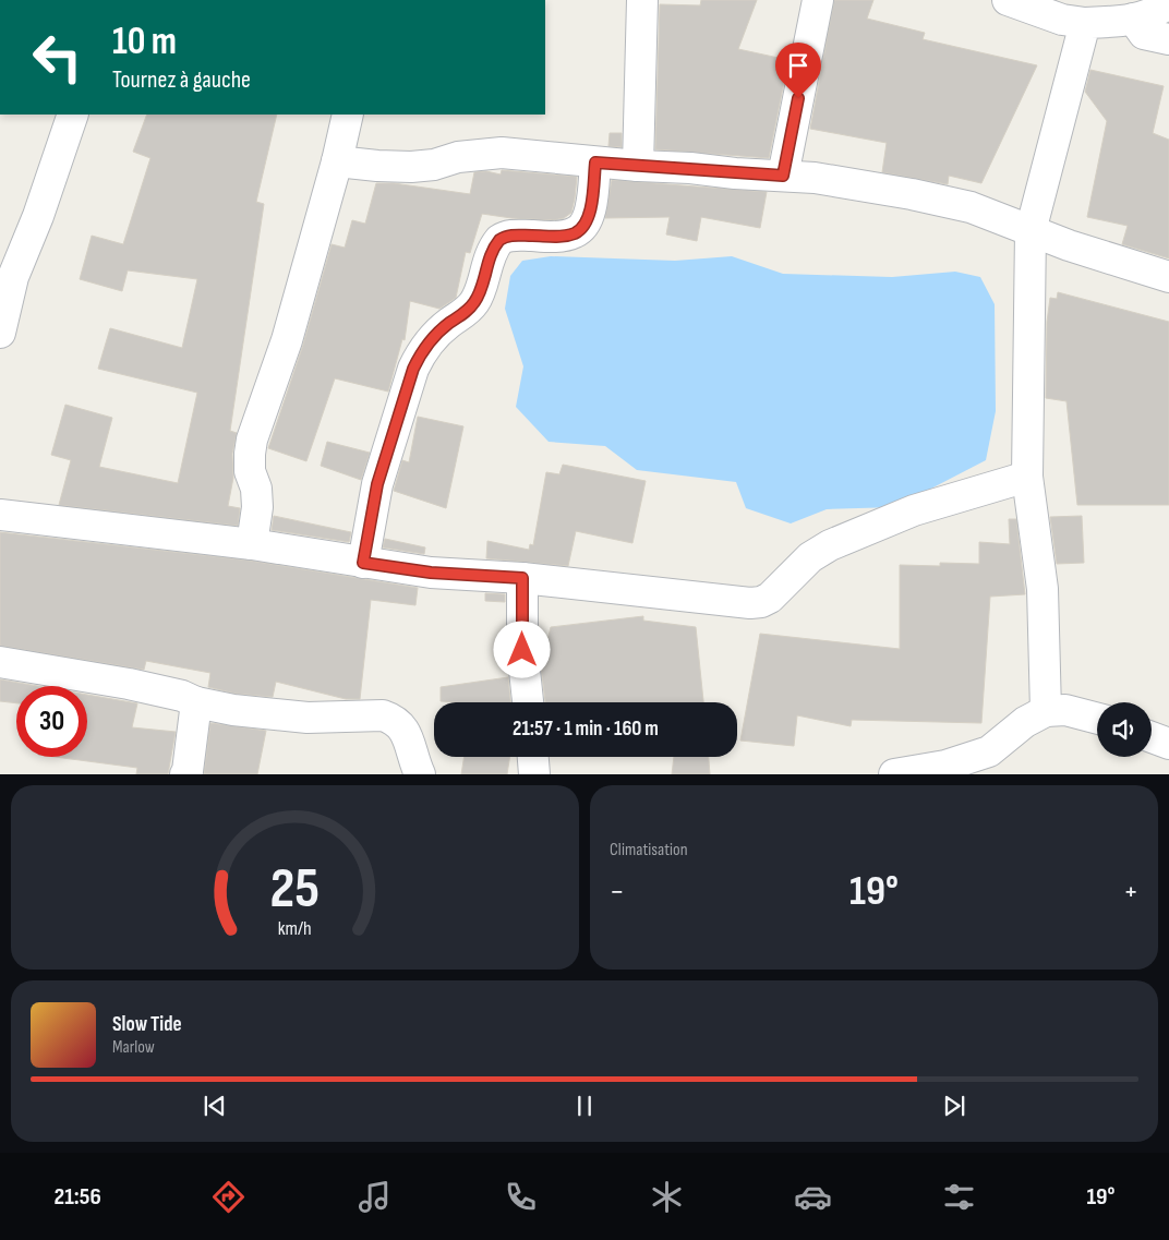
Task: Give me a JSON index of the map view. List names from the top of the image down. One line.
{"page":{"turn":["10 m","Tournez à gauche"],"limit":"30","trip":"21:57 · 1 min · 160 m","tile":"Climatisation","heat":["−","19°","+"],"song":["Slow Tide","Marlow"],"tabs":["21:56","19°"],"gauge":["25","km/h"]}}
